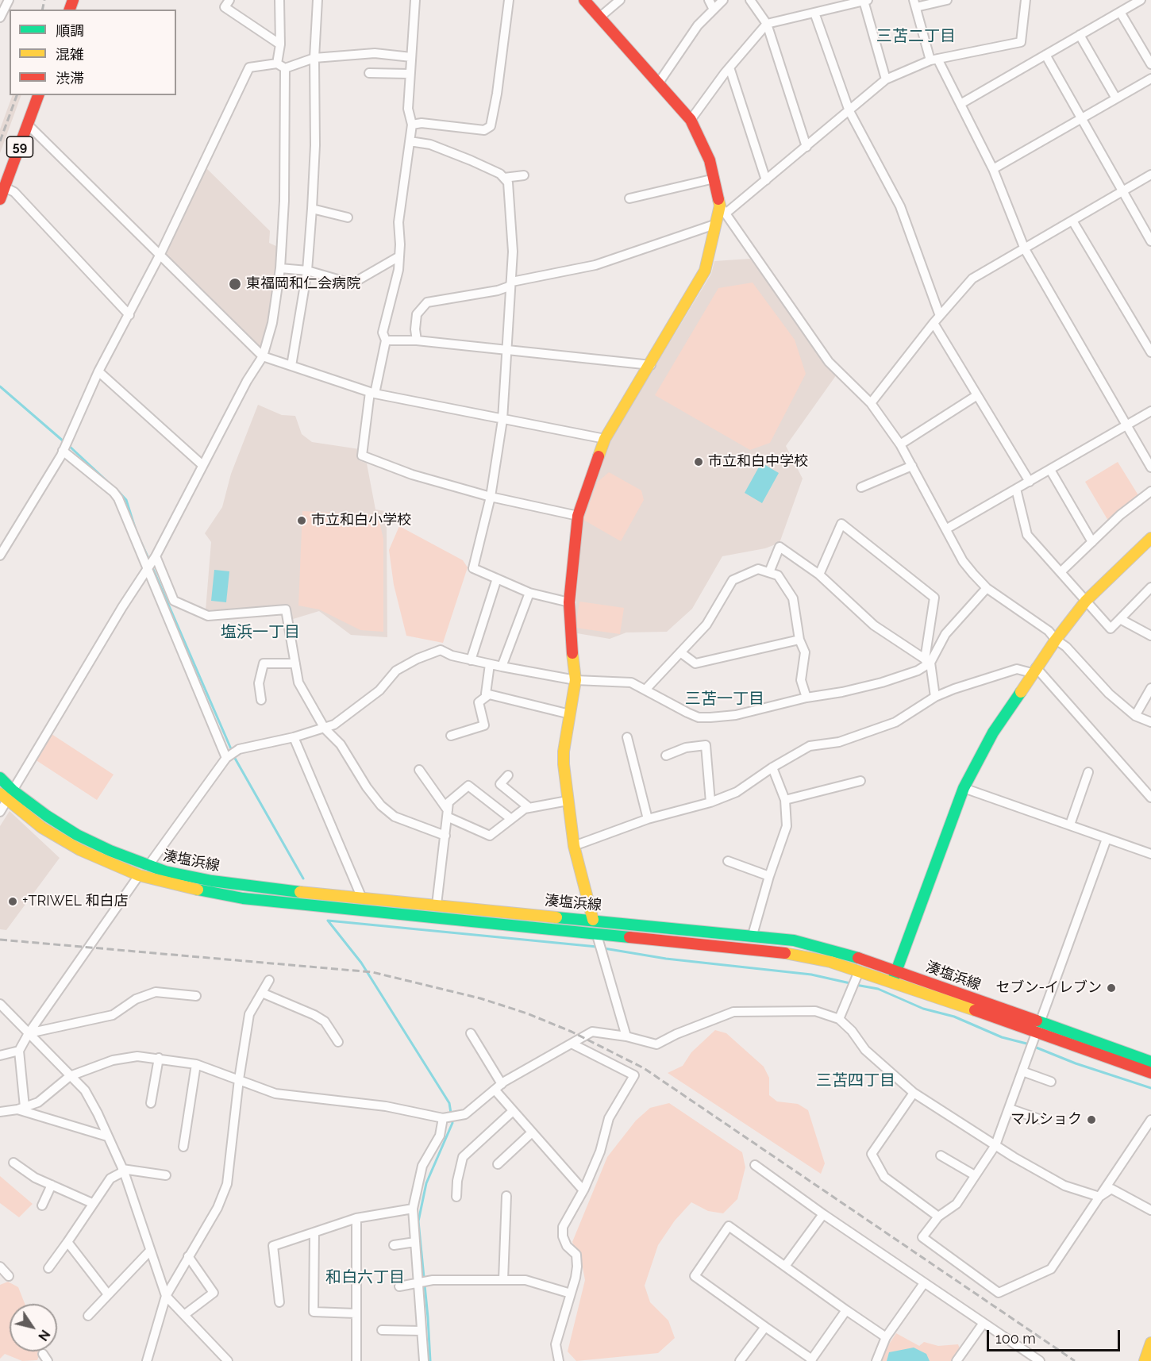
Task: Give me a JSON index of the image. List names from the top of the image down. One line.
{"streets":{"main road":["59","湊塩浜線"]},"districts":["三苫二丁目","塩浜一丁目","三苫一丁目","三苫四丁目","和白六丁目"],"places":["東福岡和仁会病院","市立和白中学校","市立和白小学校","+TRIWEL 和白店","セブン-イレブン","マルショク"],"legend":["順調","混雑","渋滞"],"scale_bar":"100 m","north":"bottom right"}
